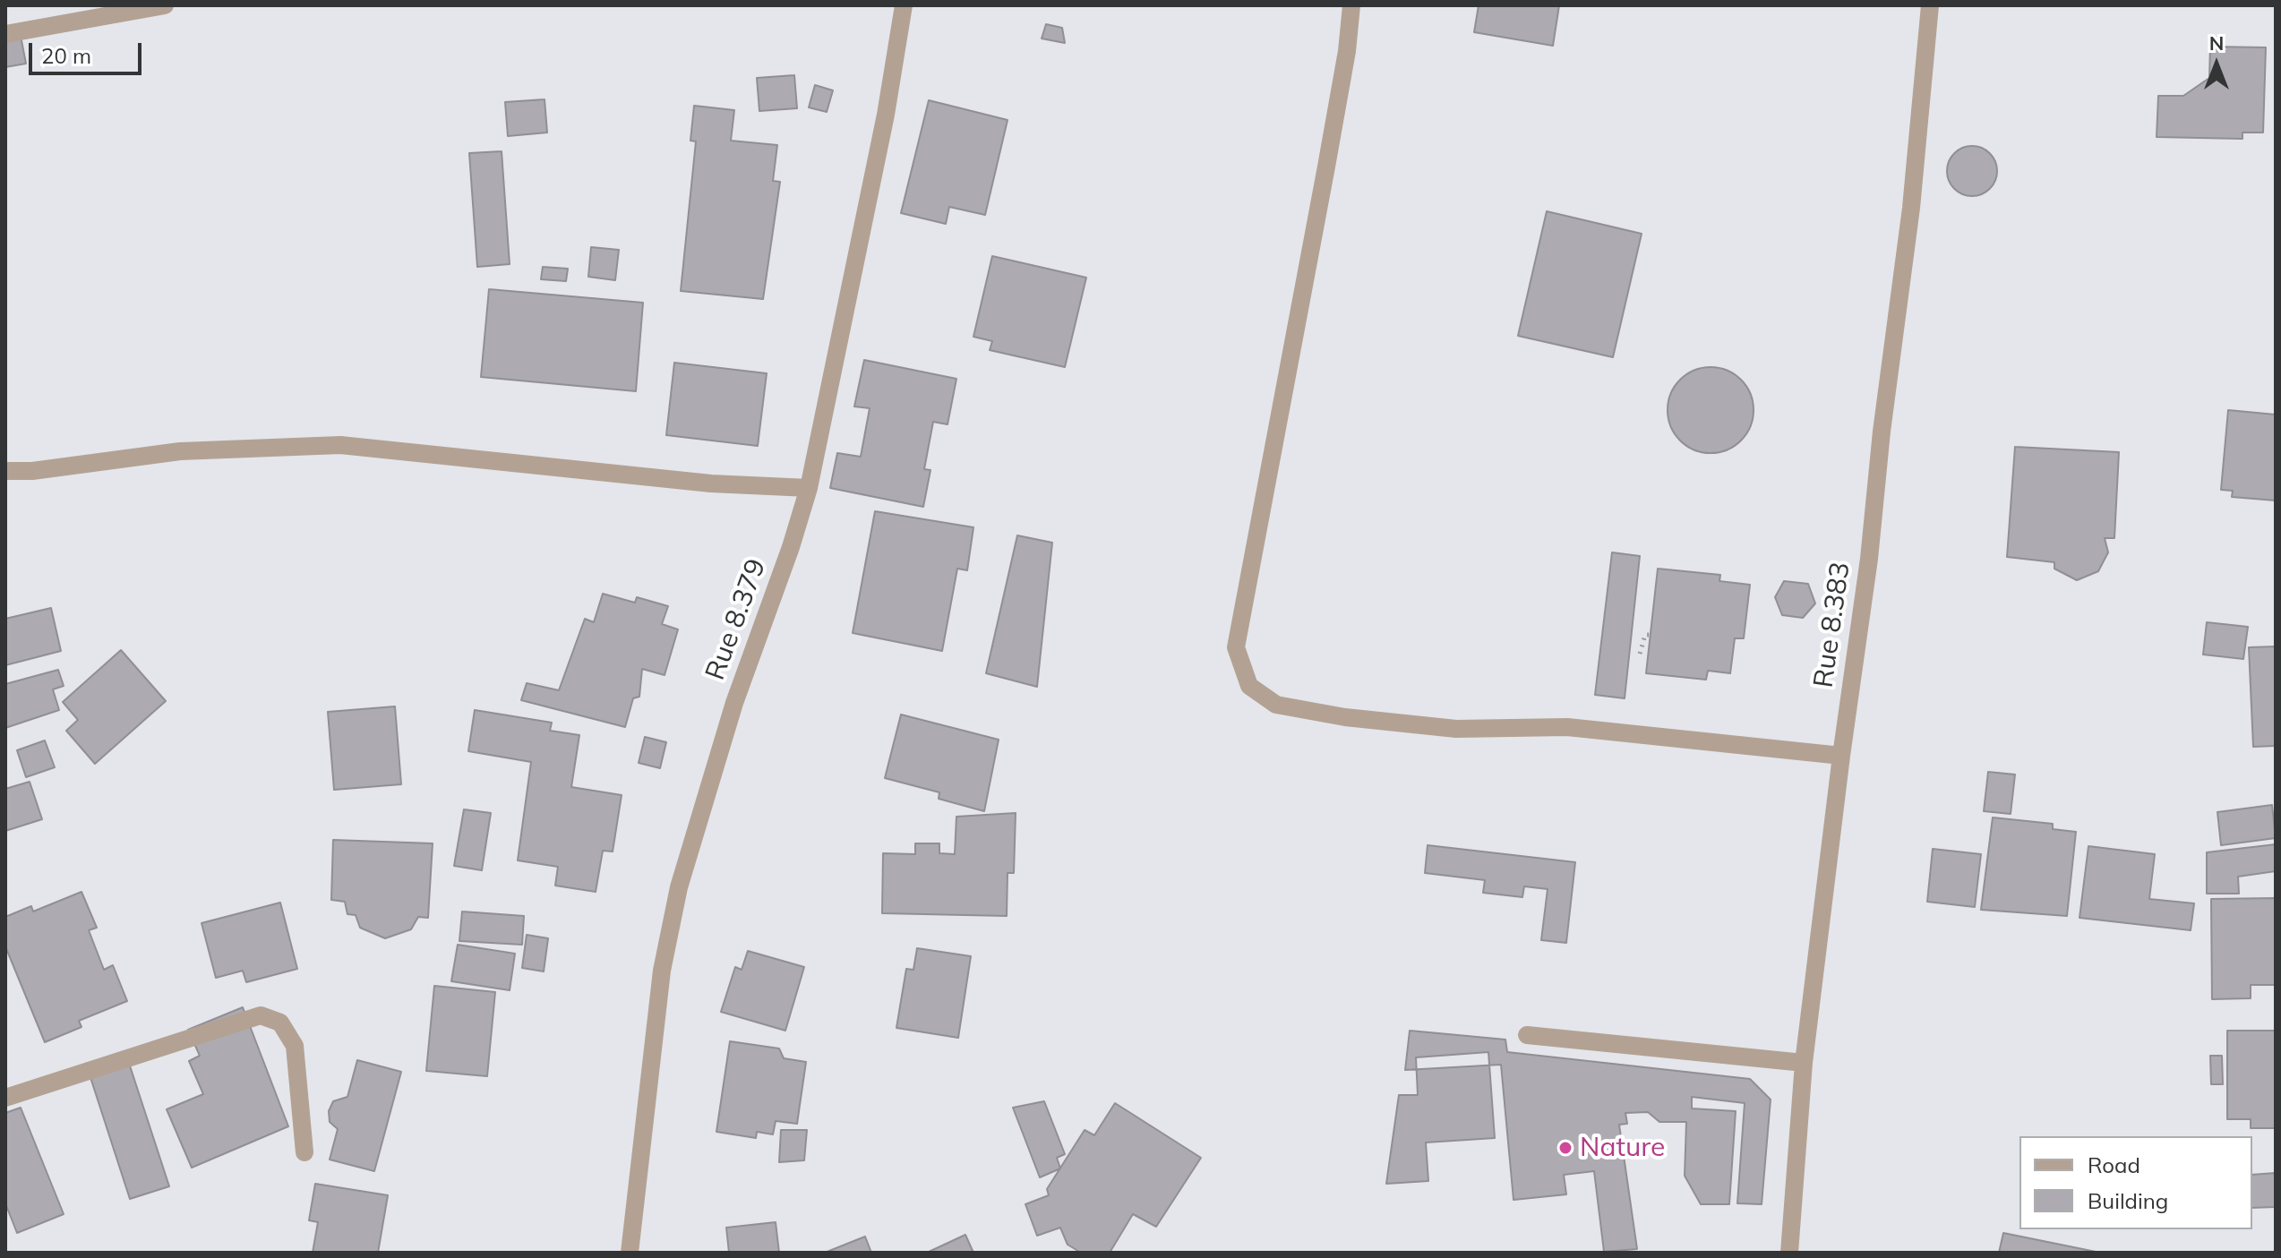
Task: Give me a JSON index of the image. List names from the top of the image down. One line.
{"streets":{"street":["Rue 8.379","Rue 8.383"]},"places":["Nature"],"legend":["Road","Building"],"scale_bar":"20 m","north":"top"}
